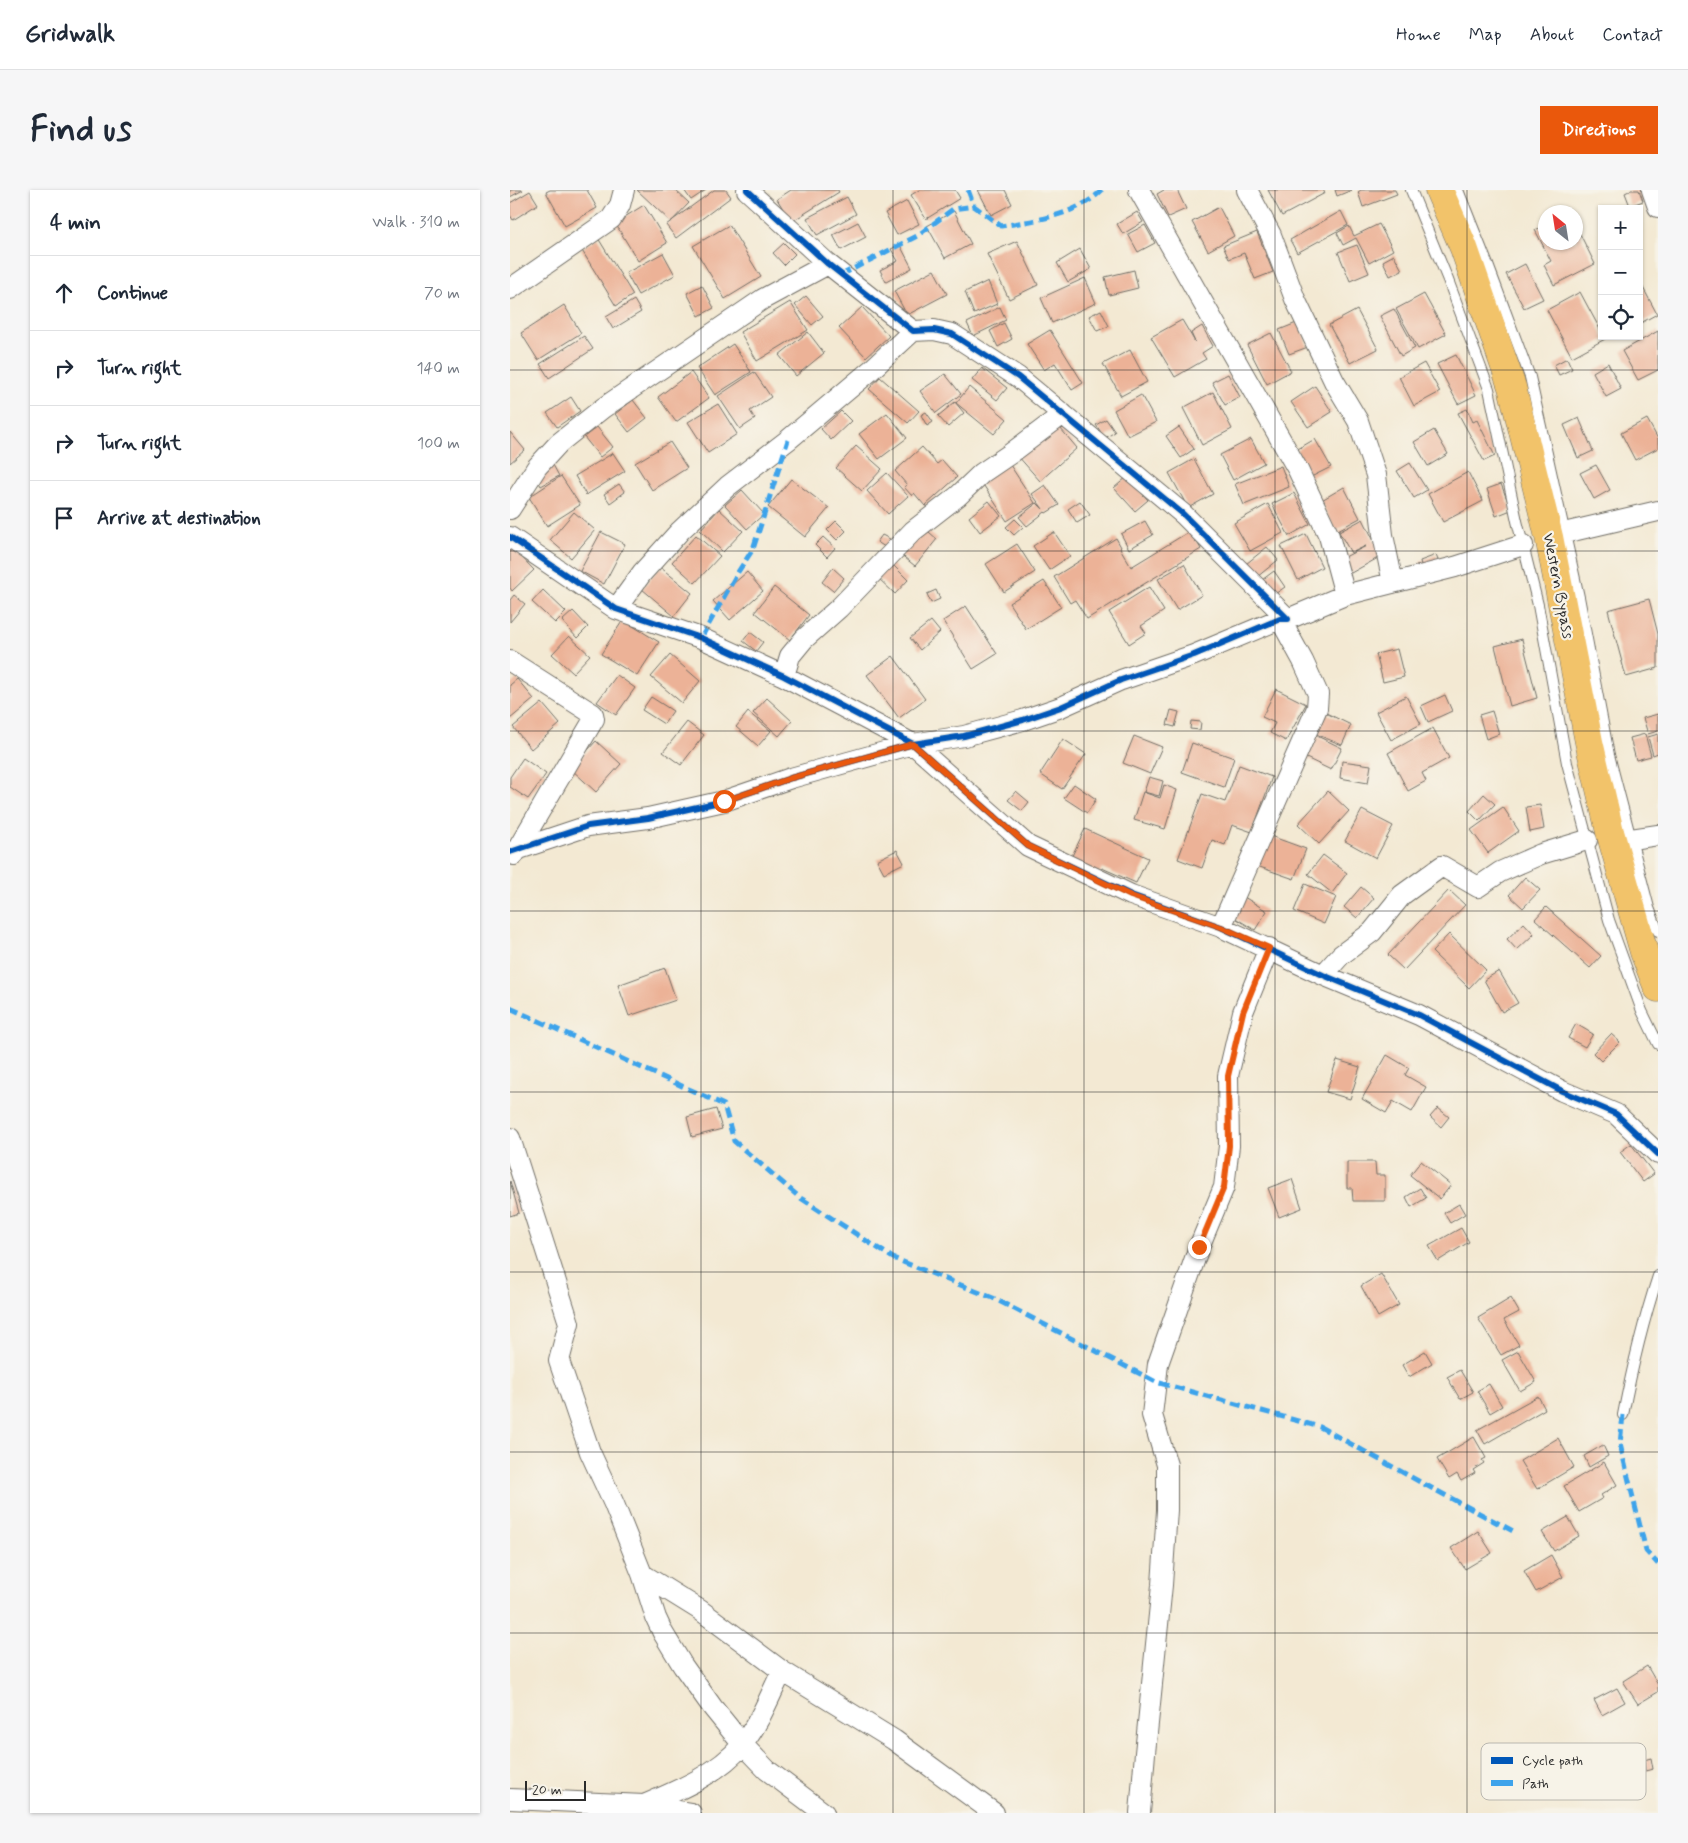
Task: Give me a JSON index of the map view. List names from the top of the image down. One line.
{"streets":{"main road":["Western Bypass"]},"legend":["Cycle path","Path"],"scale_bar":"20 m","north":"top left","page":{"header":"Gridwalk","nav":["Home","Map","About","Contact"],"buttons":"Directions","title":"Find us","heading":["4 min","Walk · 310 m"],"map_buttons":["+","−"],"list":[["Continue","70 m"],["Turn right","140 m"],["Turn right","100 m"],"Arrive at destination"],"scale":"20 m"}}
